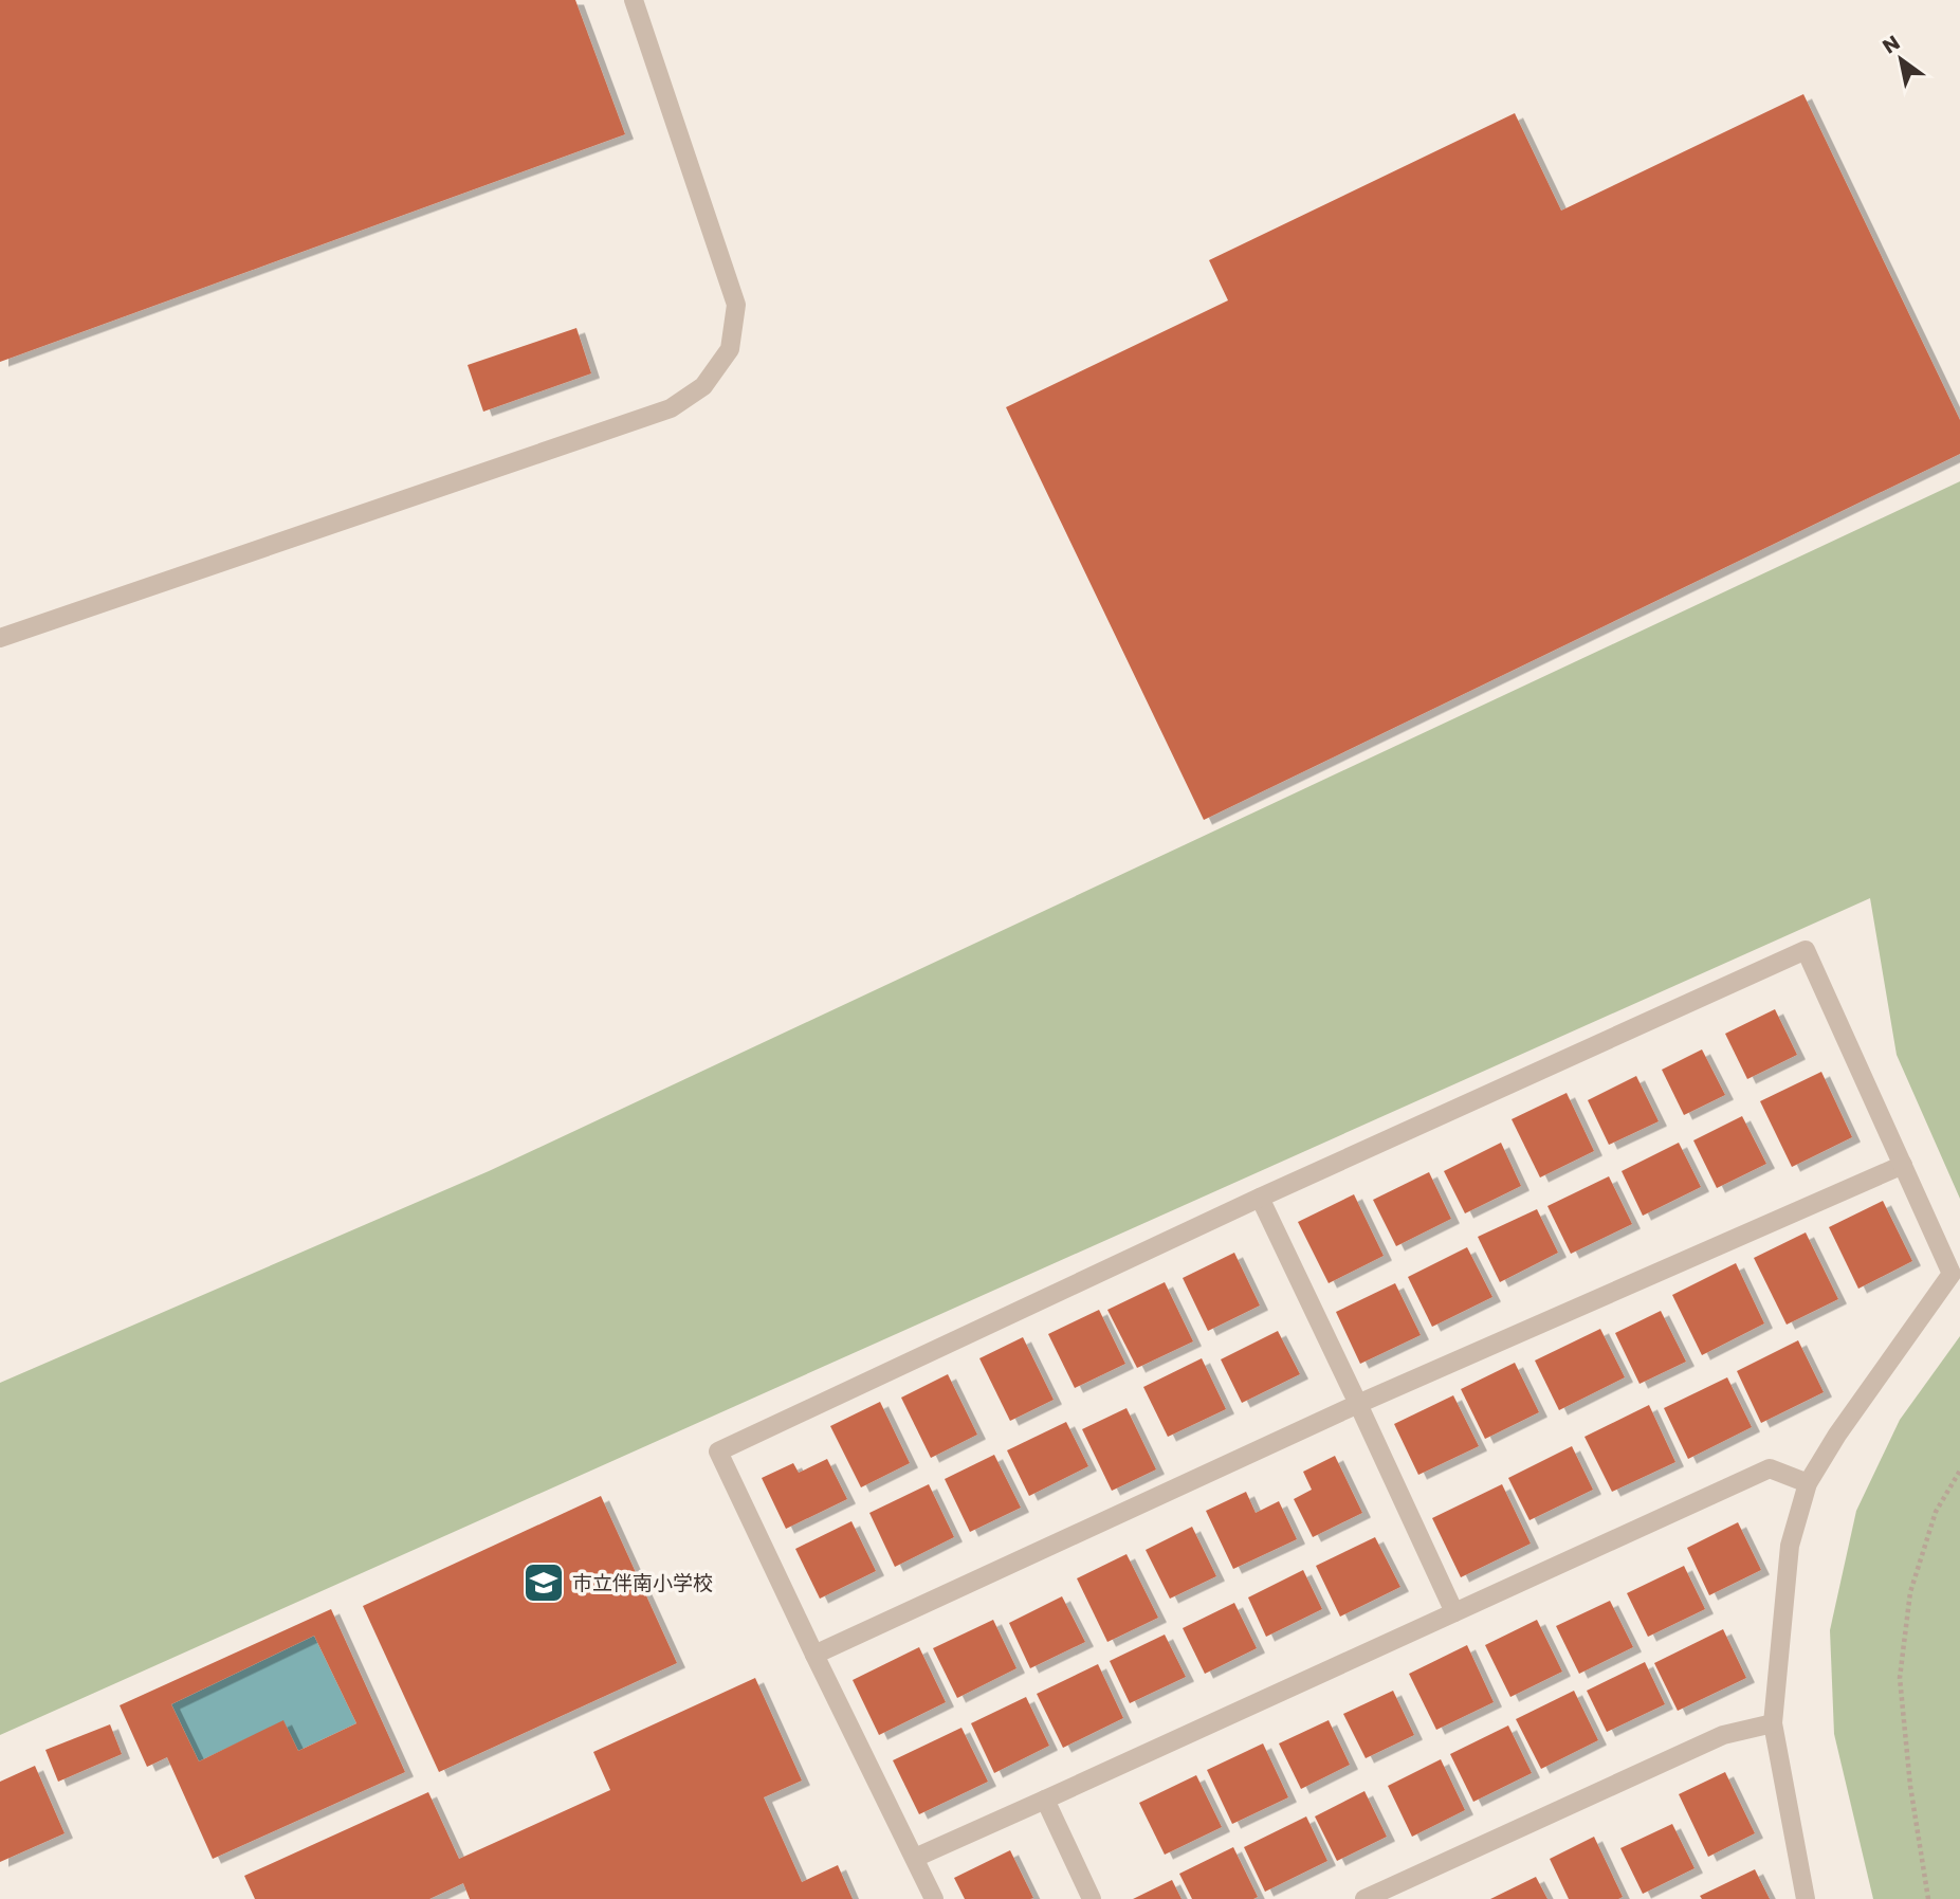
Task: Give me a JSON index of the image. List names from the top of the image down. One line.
{"places":{"school or university":["市立伴南小学校"]},"north":"top left"}
